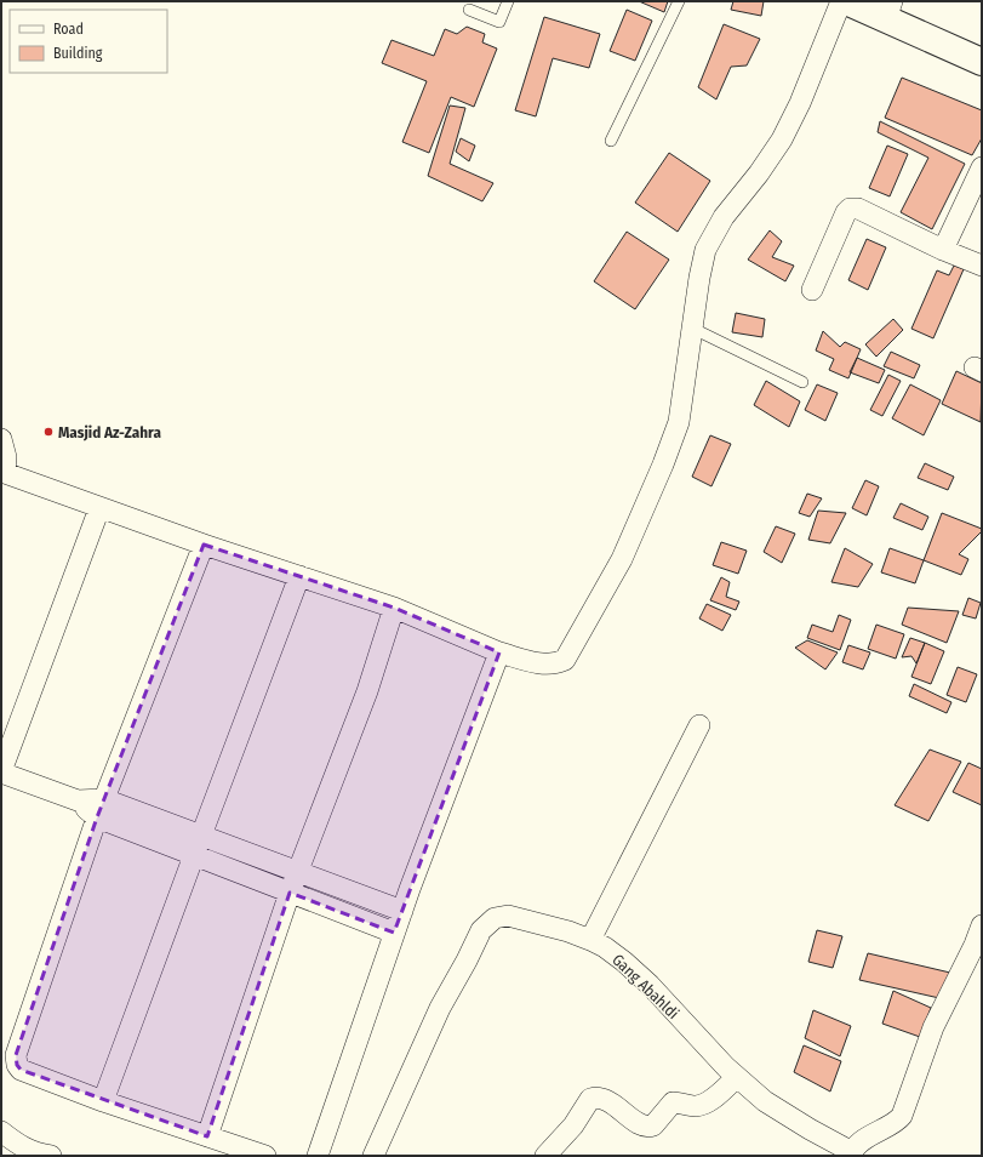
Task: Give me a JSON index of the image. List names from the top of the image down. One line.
{"streets":{"street":["Gang Abahldi"]},"places":["Masjid Az-Zahra"],"legend":["Road","Building"]}
